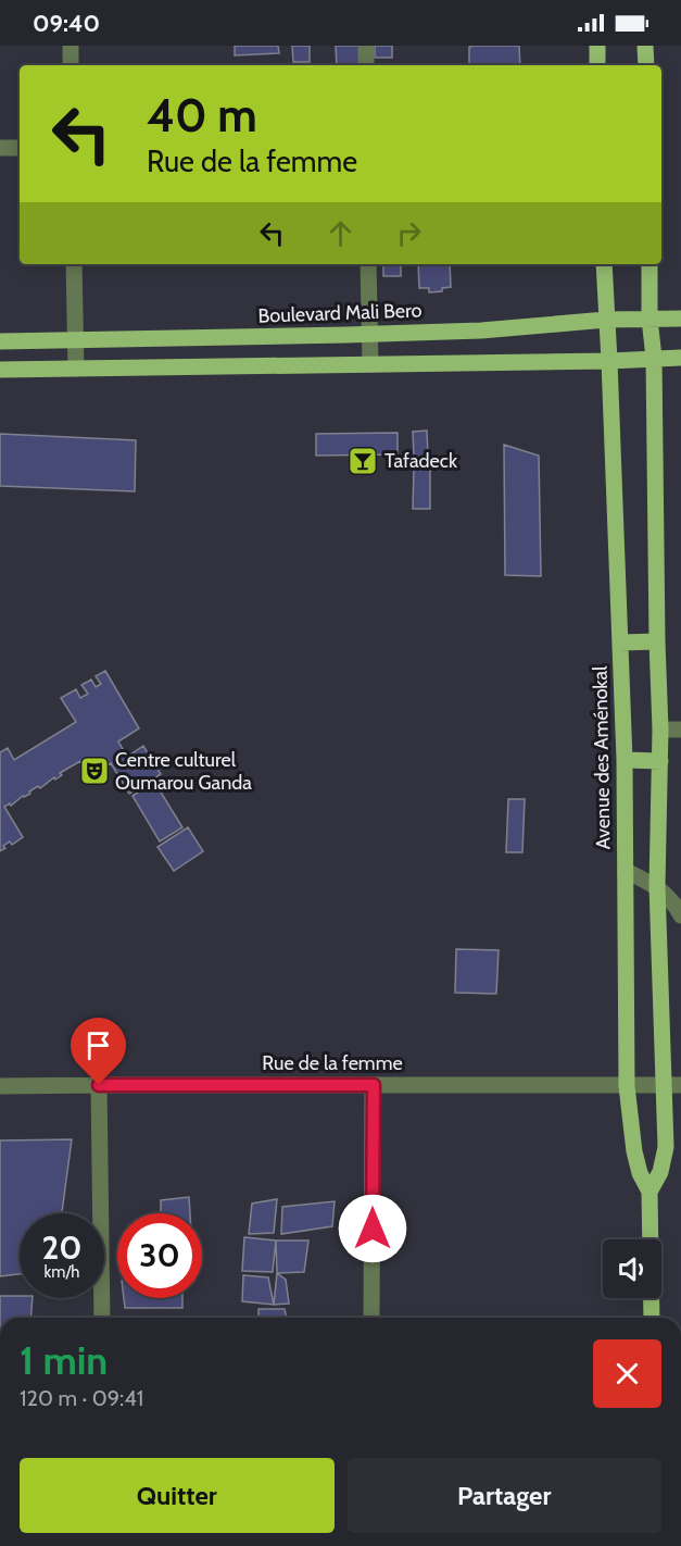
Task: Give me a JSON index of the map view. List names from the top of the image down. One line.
{"streets":{"main road":["Boulevard Mali Bero","Avenue des Aménokal"],"street":["Rue de la femme"]},"crossings":[["Boulevard Mali Bero","Avenue des Aménokal"],["Avenue des Aménokal","Rue de la femme"]],"places":{"bar":["Tafadeck"],"theatre":["Centre culturel Oumarou Ganda"]},"page":{"status":"09:40","turn":["40 m","Rue de la femme"],"speed":"20 km/h","limit":"30","heading":["1 min","120 m · 09:41"],"buttons":["Quitter","Partager"]}}
